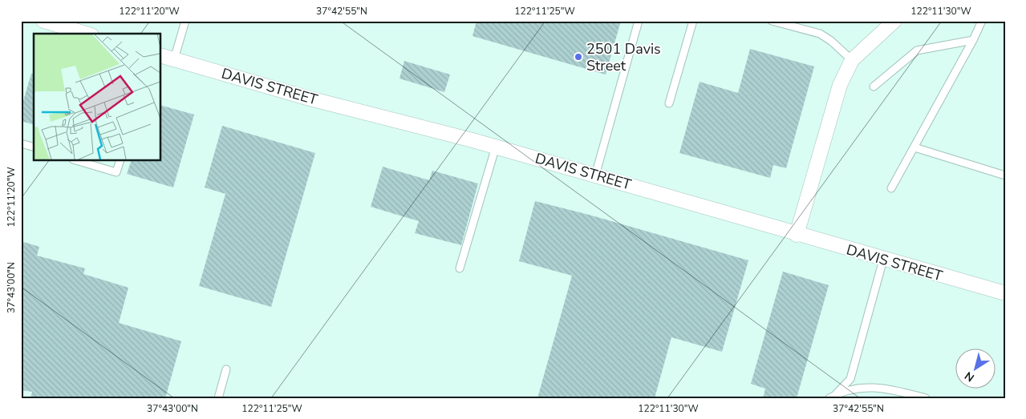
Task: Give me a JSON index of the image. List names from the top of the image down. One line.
{"streets":{"street":["DAVIS STREET"]},"places":["2501 Davis Street"],"north":"bottom left","coordinates":["122°11'20\"W","37°42'55\"N","122°11'25\"W","122°11'30\"W","37°43'00\"N"]}
